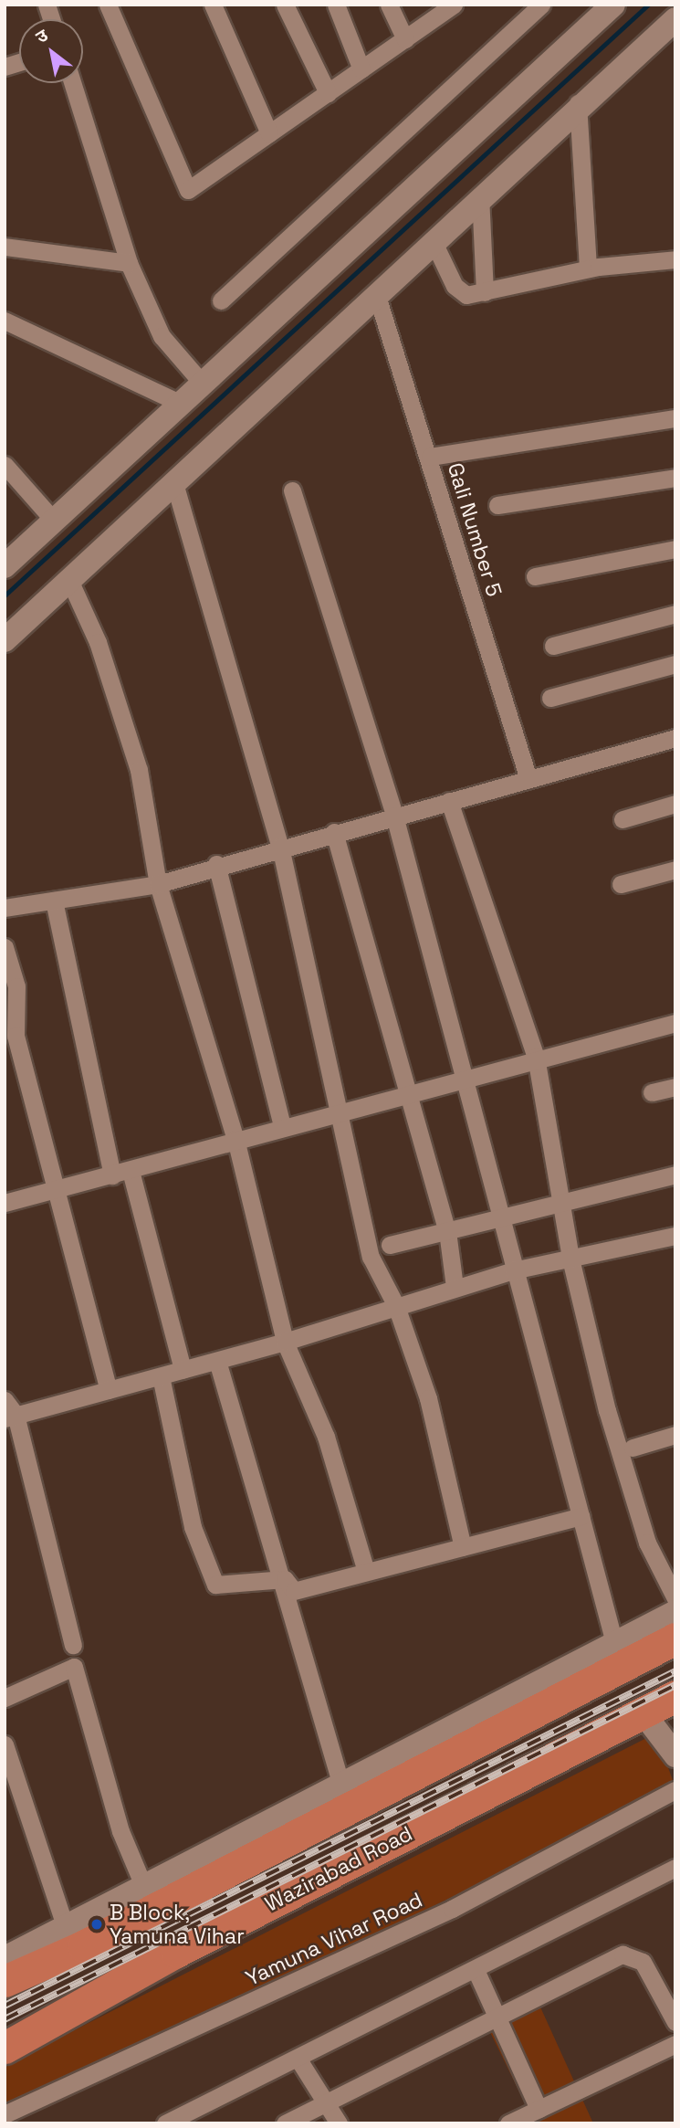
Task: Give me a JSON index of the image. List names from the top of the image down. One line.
{"streets":{"highway":["Wazirabad Road"],"street":["Gali Number 5","Yamuna Vihar Road"]},"places":["B Block, Yamuna Vihar"],"north":"top left"}
